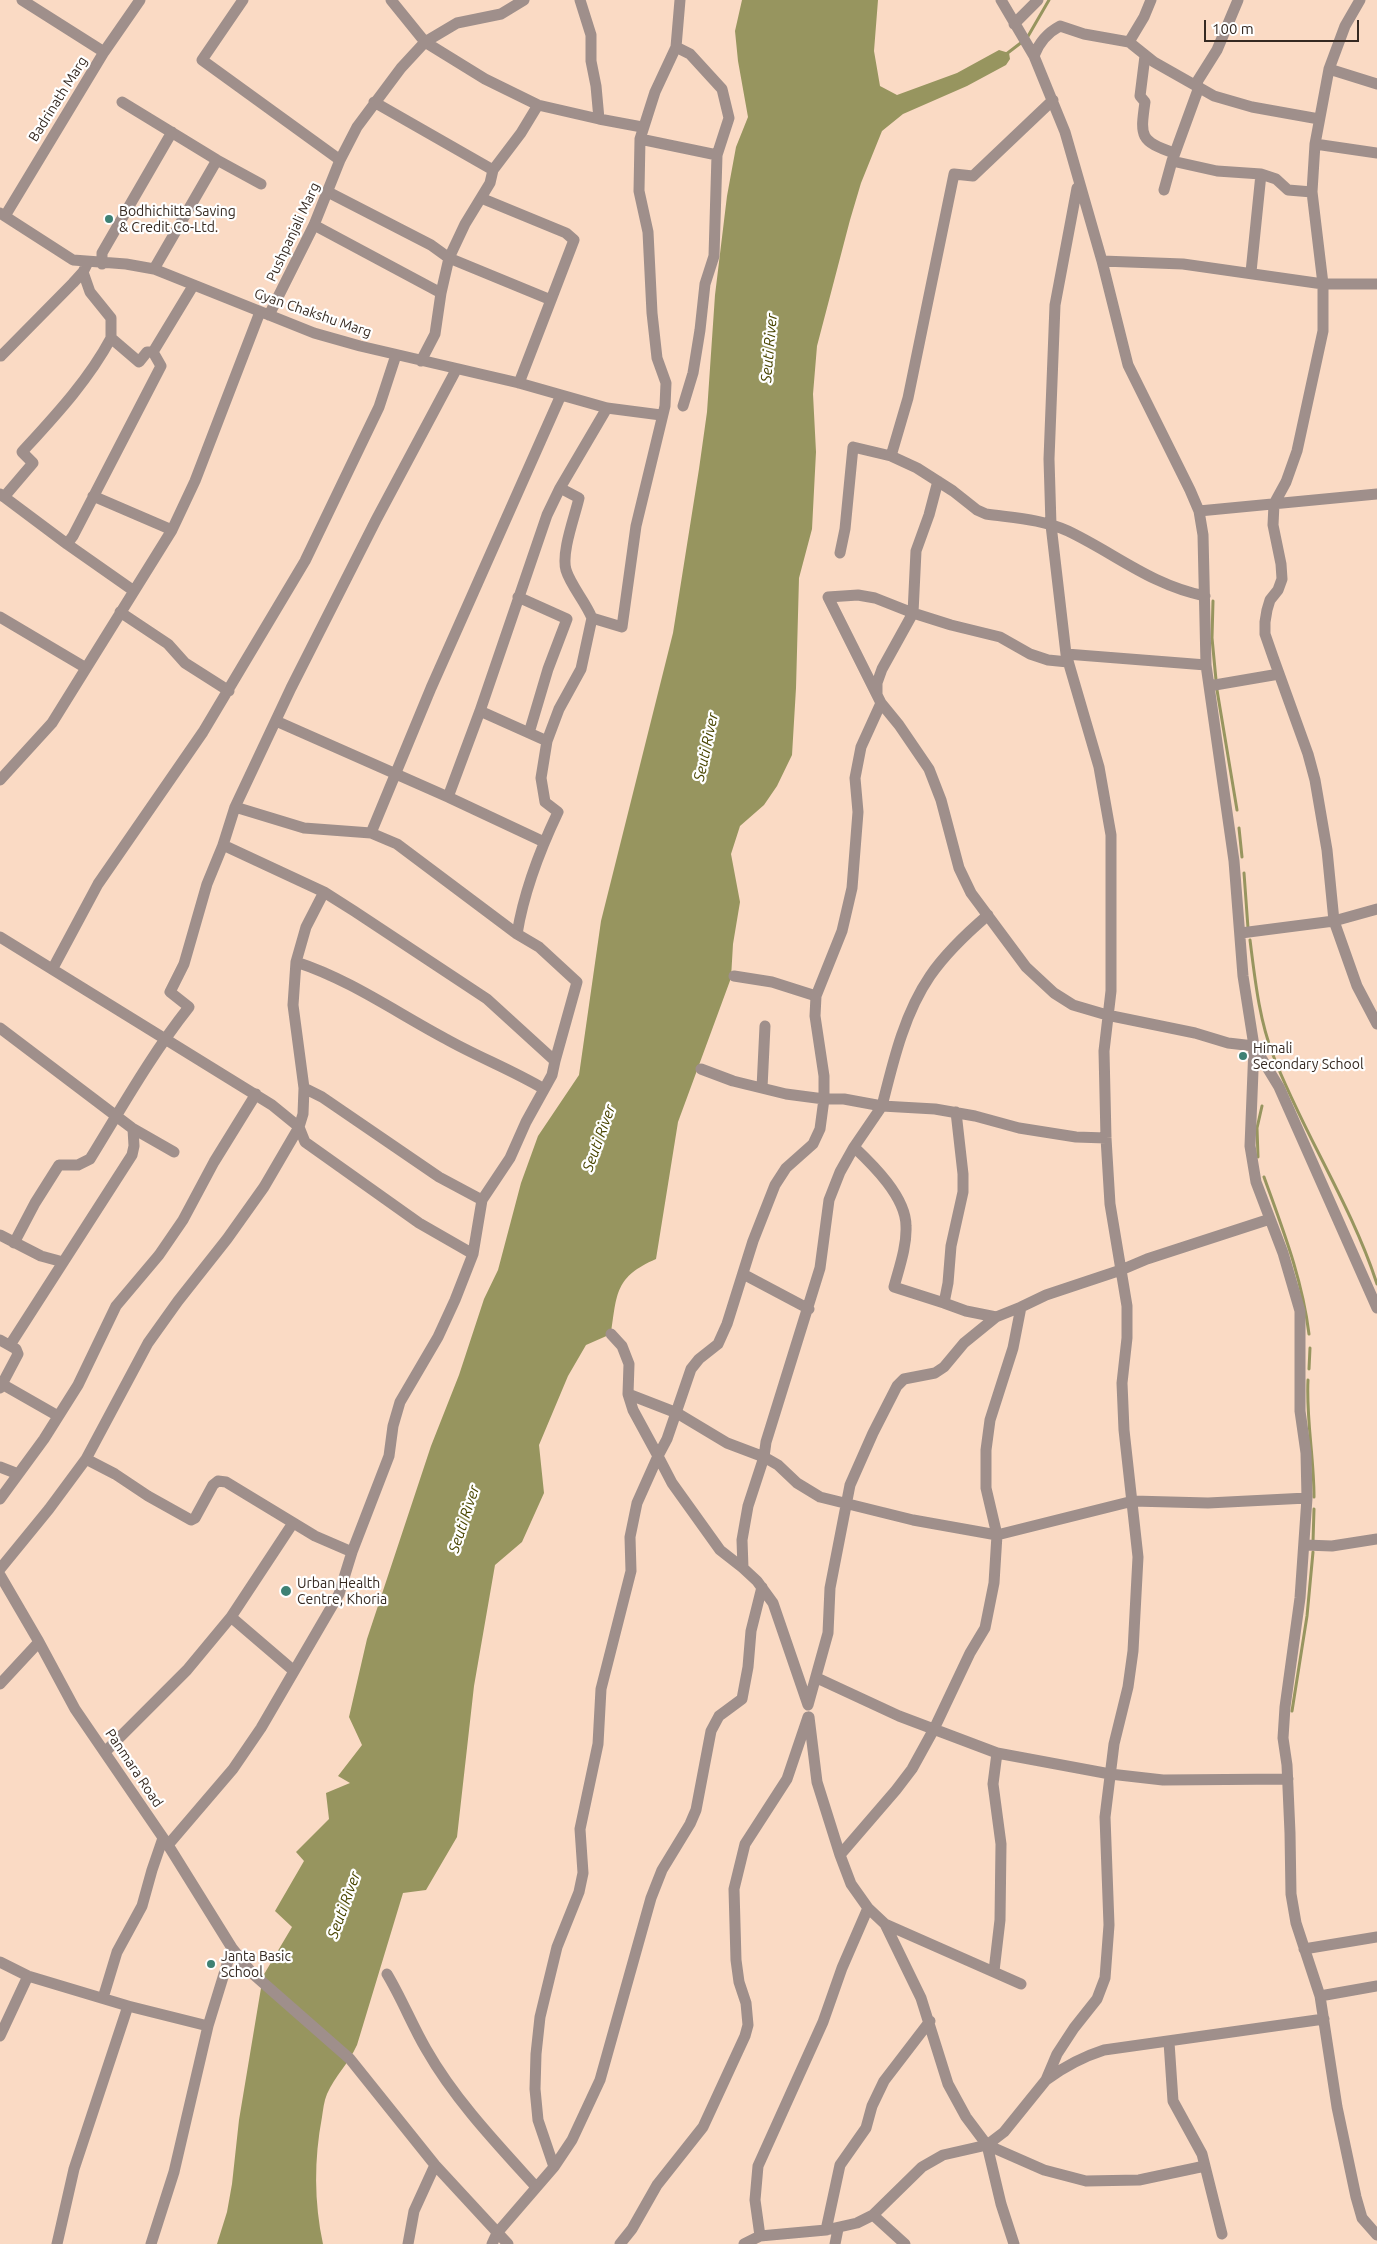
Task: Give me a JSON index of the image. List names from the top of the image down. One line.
{"streets":{"street":["Badrinath Marg","Pushpanjali Marg","Gyan Chakshu Marg","Panmara Road"]},"crossings":[["Badrinath Marg","Gyan Chakshu Marg"],["Pushpanjali Marg","Gyan Chakshu Marg"]],"water":["Seuti River"],"places":["Bodhichitta Saving & Credit Co-Ltd.","Himali Secondary School","Urban Health Centre, Khoria","Janta Basic School"],"scale_bar":"100 m"}
